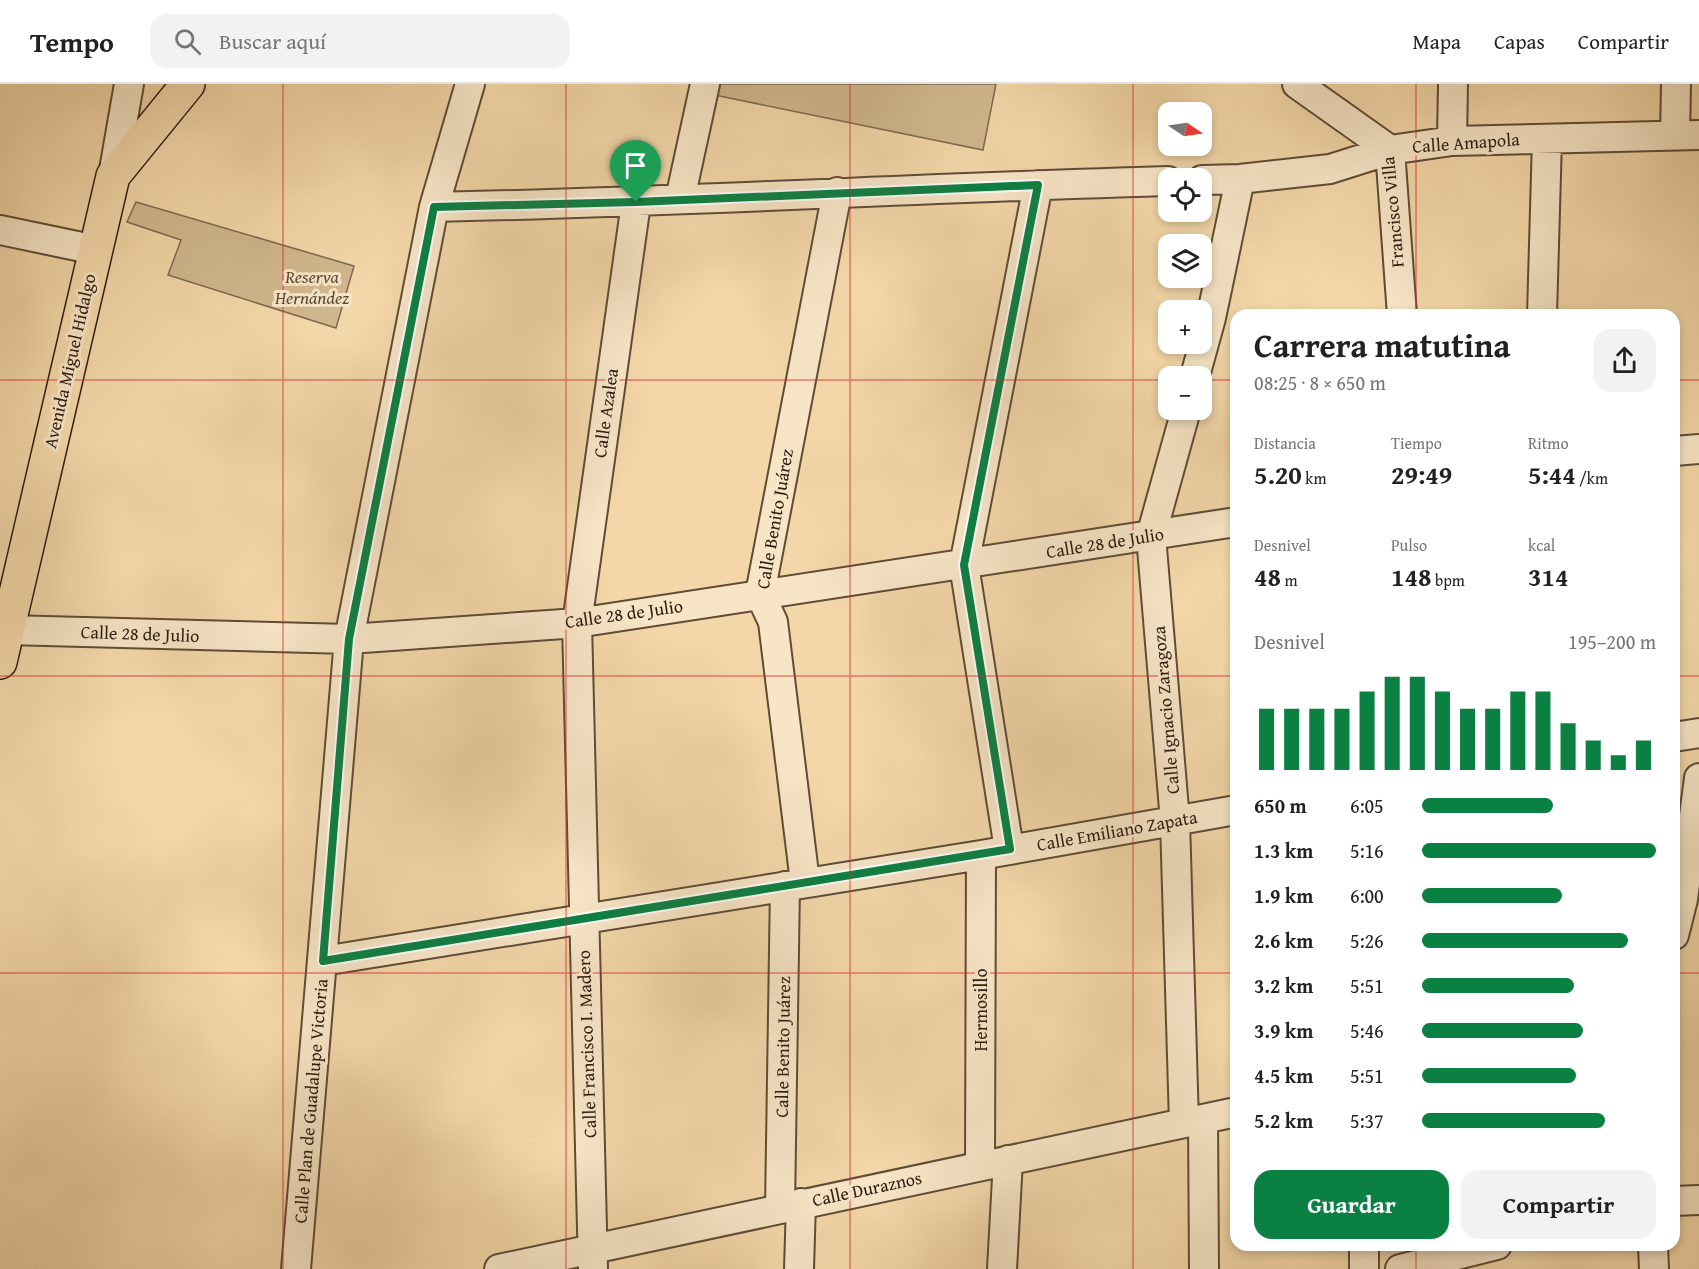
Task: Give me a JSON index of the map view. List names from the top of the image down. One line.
{"streets":{"main road":["Avenida Miguel Hidalgo"],"street":["Calle Amapola","Francisco Villa","Calle Azalea","Calle Benito Juárez","Calle 28 de Julio","Calle Ignacio Zaragoza","Calle Emiliano Zapata","Hermosillo","Calle Francisco I. Madero","Calle Plan de Guadalupe Victoria","Calle Duraznos"]},"crossings":[["Calle Amapola","Francisco Villa"],["Avenida Miguel Hidalgo","Calle 28 de Julio"],["Calle Azalea","Calle 28 de Julio"],["Calle Azalea","Calle Francisco I. Madero"],["Calle Benito Juárez","Calle 28 de Julio"],["Calle Benito Juárez","Calle Emiliano Zapata"],["Calle Benito Juárez","Calle Duraznos"],["Calle 28 de Julio","Calle Ignacio Zaragoza"],["Calle 28 de Julio","Calle Francisco I. Madero"],["Calle 28 de Julio","Calle Plan de Guadalupe Victoria"],["Calle Ignacio Zaragoza","Calle Emiliano Zapata"],["Calle Ignacio Zaragoza","Calle Duraznos"],["Calle Emiliano Zapata","Hermosillo"],["Calle Emiliano Zapata","Calle Francisco I. Madero"],["Calle Emiliano Zapata","Calle Plan de Guadalupe Victoria"],["Hermosillo","Calle Duraznos"],["Calle Francisco I. Madero","Calle Duraznos"]],"parks":["Reserva Hernández"],"north":"right","page":{"header":"Tempo","search":"Buscar aquí","nav":["Mapa","Capas","Compartir"],"map_buttons":["+","−"],"heading":["Carrera matutina","08:25 · 8 × 650 m"],"stats":[["Distancia","5.20 km"],["Tiempo","29:49"],["Ritmo","5:44 /km"],["Desnivel","48 m"],["Pulso","148 bpm"],["kcal","314"]],"chart":["Desnivel","195–200 m"],"list":[{"name":"650 m","note":"6:05"},{"name":"1.3 km","note":"5:16"},{"name":"1.9 km","note":"6:00"},{"name":"2.6 km","note":"5:26"},{"name":"3.2 km","note":"5:51"},{"name":"3.9 km","note":"5:46"},{"name":"4.5 km","note":"5:51"},{"name":"5.2 km","note":"5:37"}],"buttons":["Guardar","Compartir"]}}
